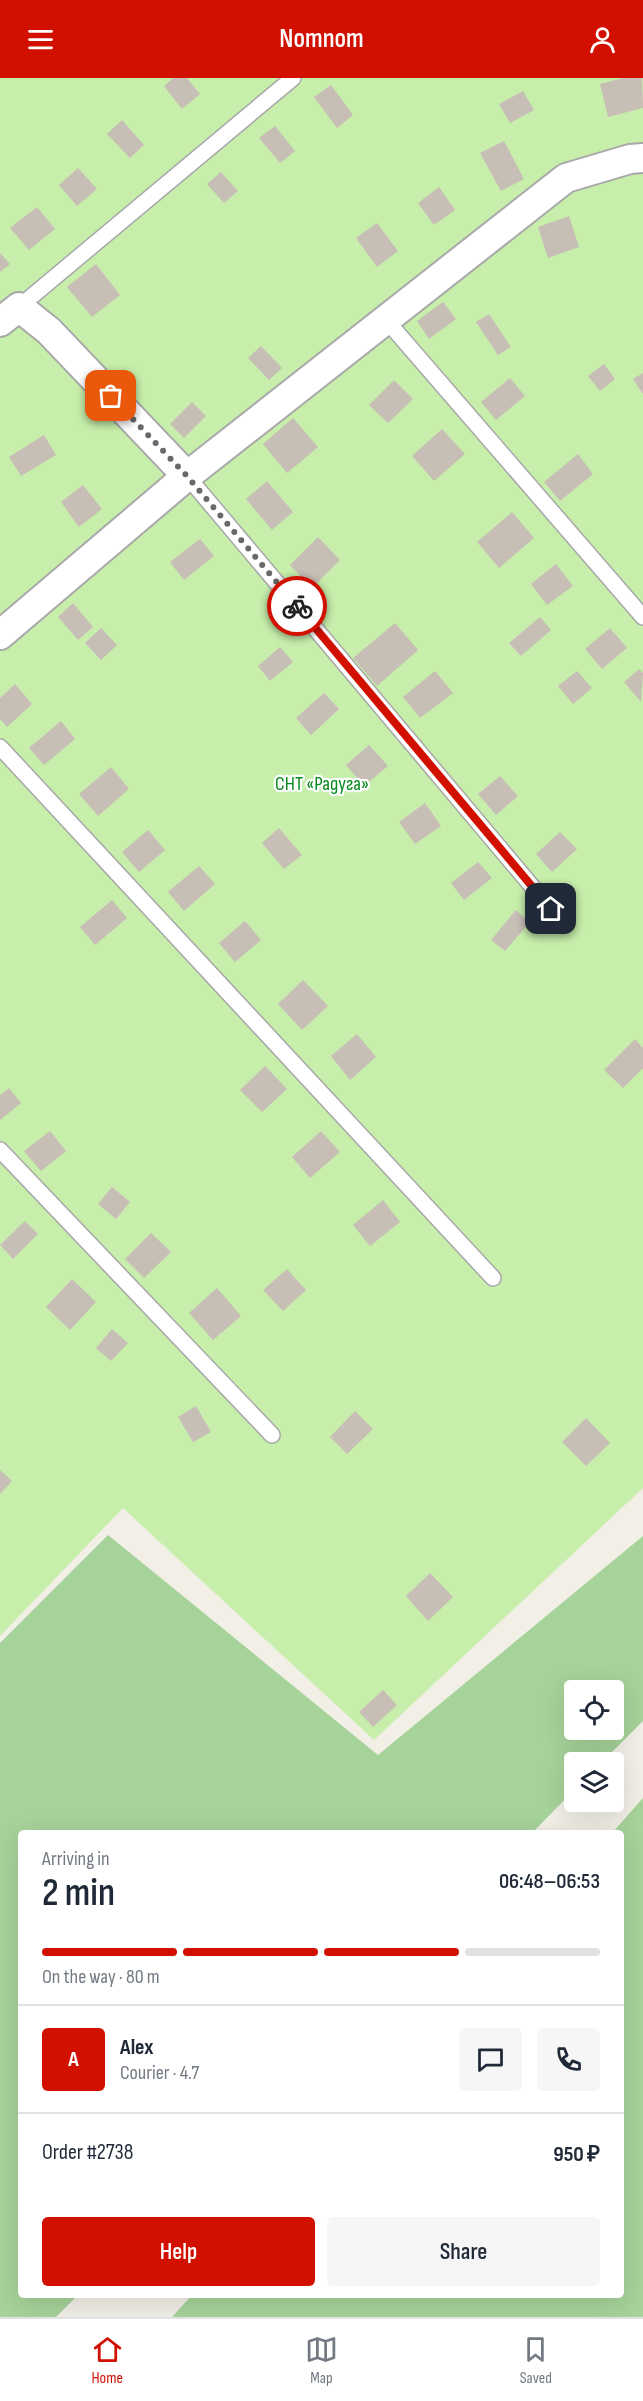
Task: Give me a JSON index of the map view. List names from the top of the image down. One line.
{"parks":["СНТ «Радуга»"],"page":{"header":"Nomnom","heading":["2 min","Arriving in","06:48–06:53"],"panel":["Alex","Courier · 4.7","Order #2738","950 ₽"],"bar":"On the way · 80 m","round":"A","buttons":["Help","Share"],"tabs":["Home","Map","Saved"]}}
